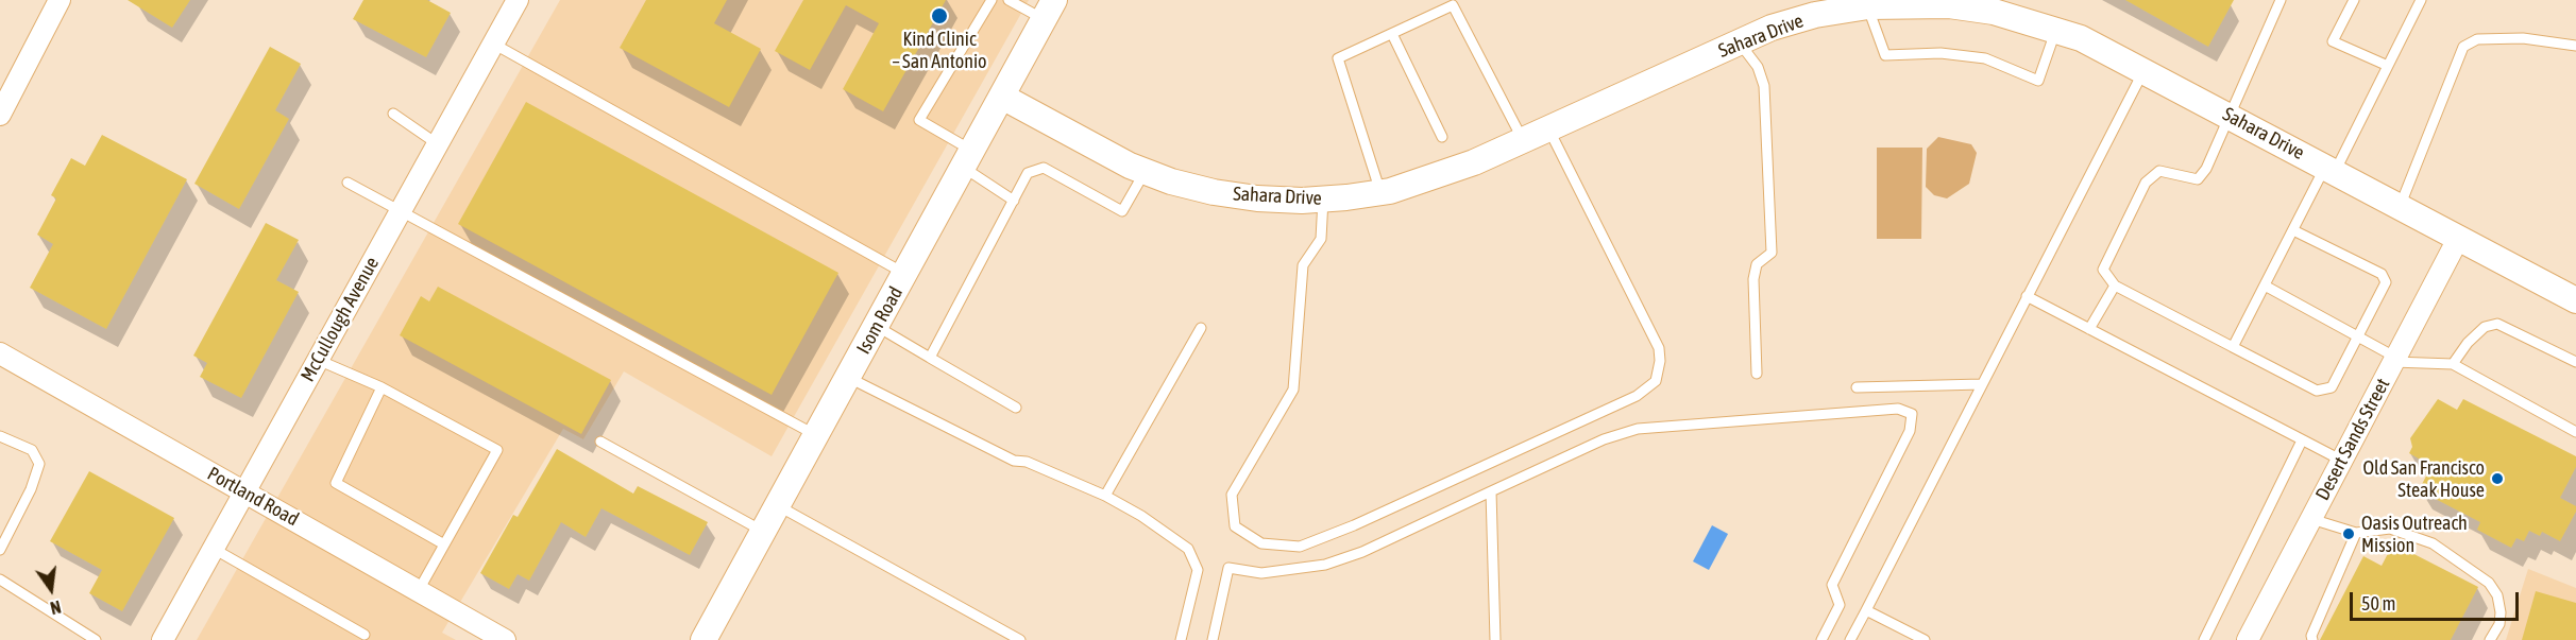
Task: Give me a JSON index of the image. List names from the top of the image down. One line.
{"streets":{"street":["Sahara Drive","McCullough Avenue","Isom Road","Desert Sands Street","Portland Road"]},"crossings":[["Sahara Drive","Isom Road"],["Sahara Drive","Desert Sands Street"],["McCullough Avenue","Portland Road"]],"places":["Kind Clinic – San Antonio","Old San Francisco Steak House","Oasis Outreach Mission"],"scale_bar":"50 m","north":"bottom"}
